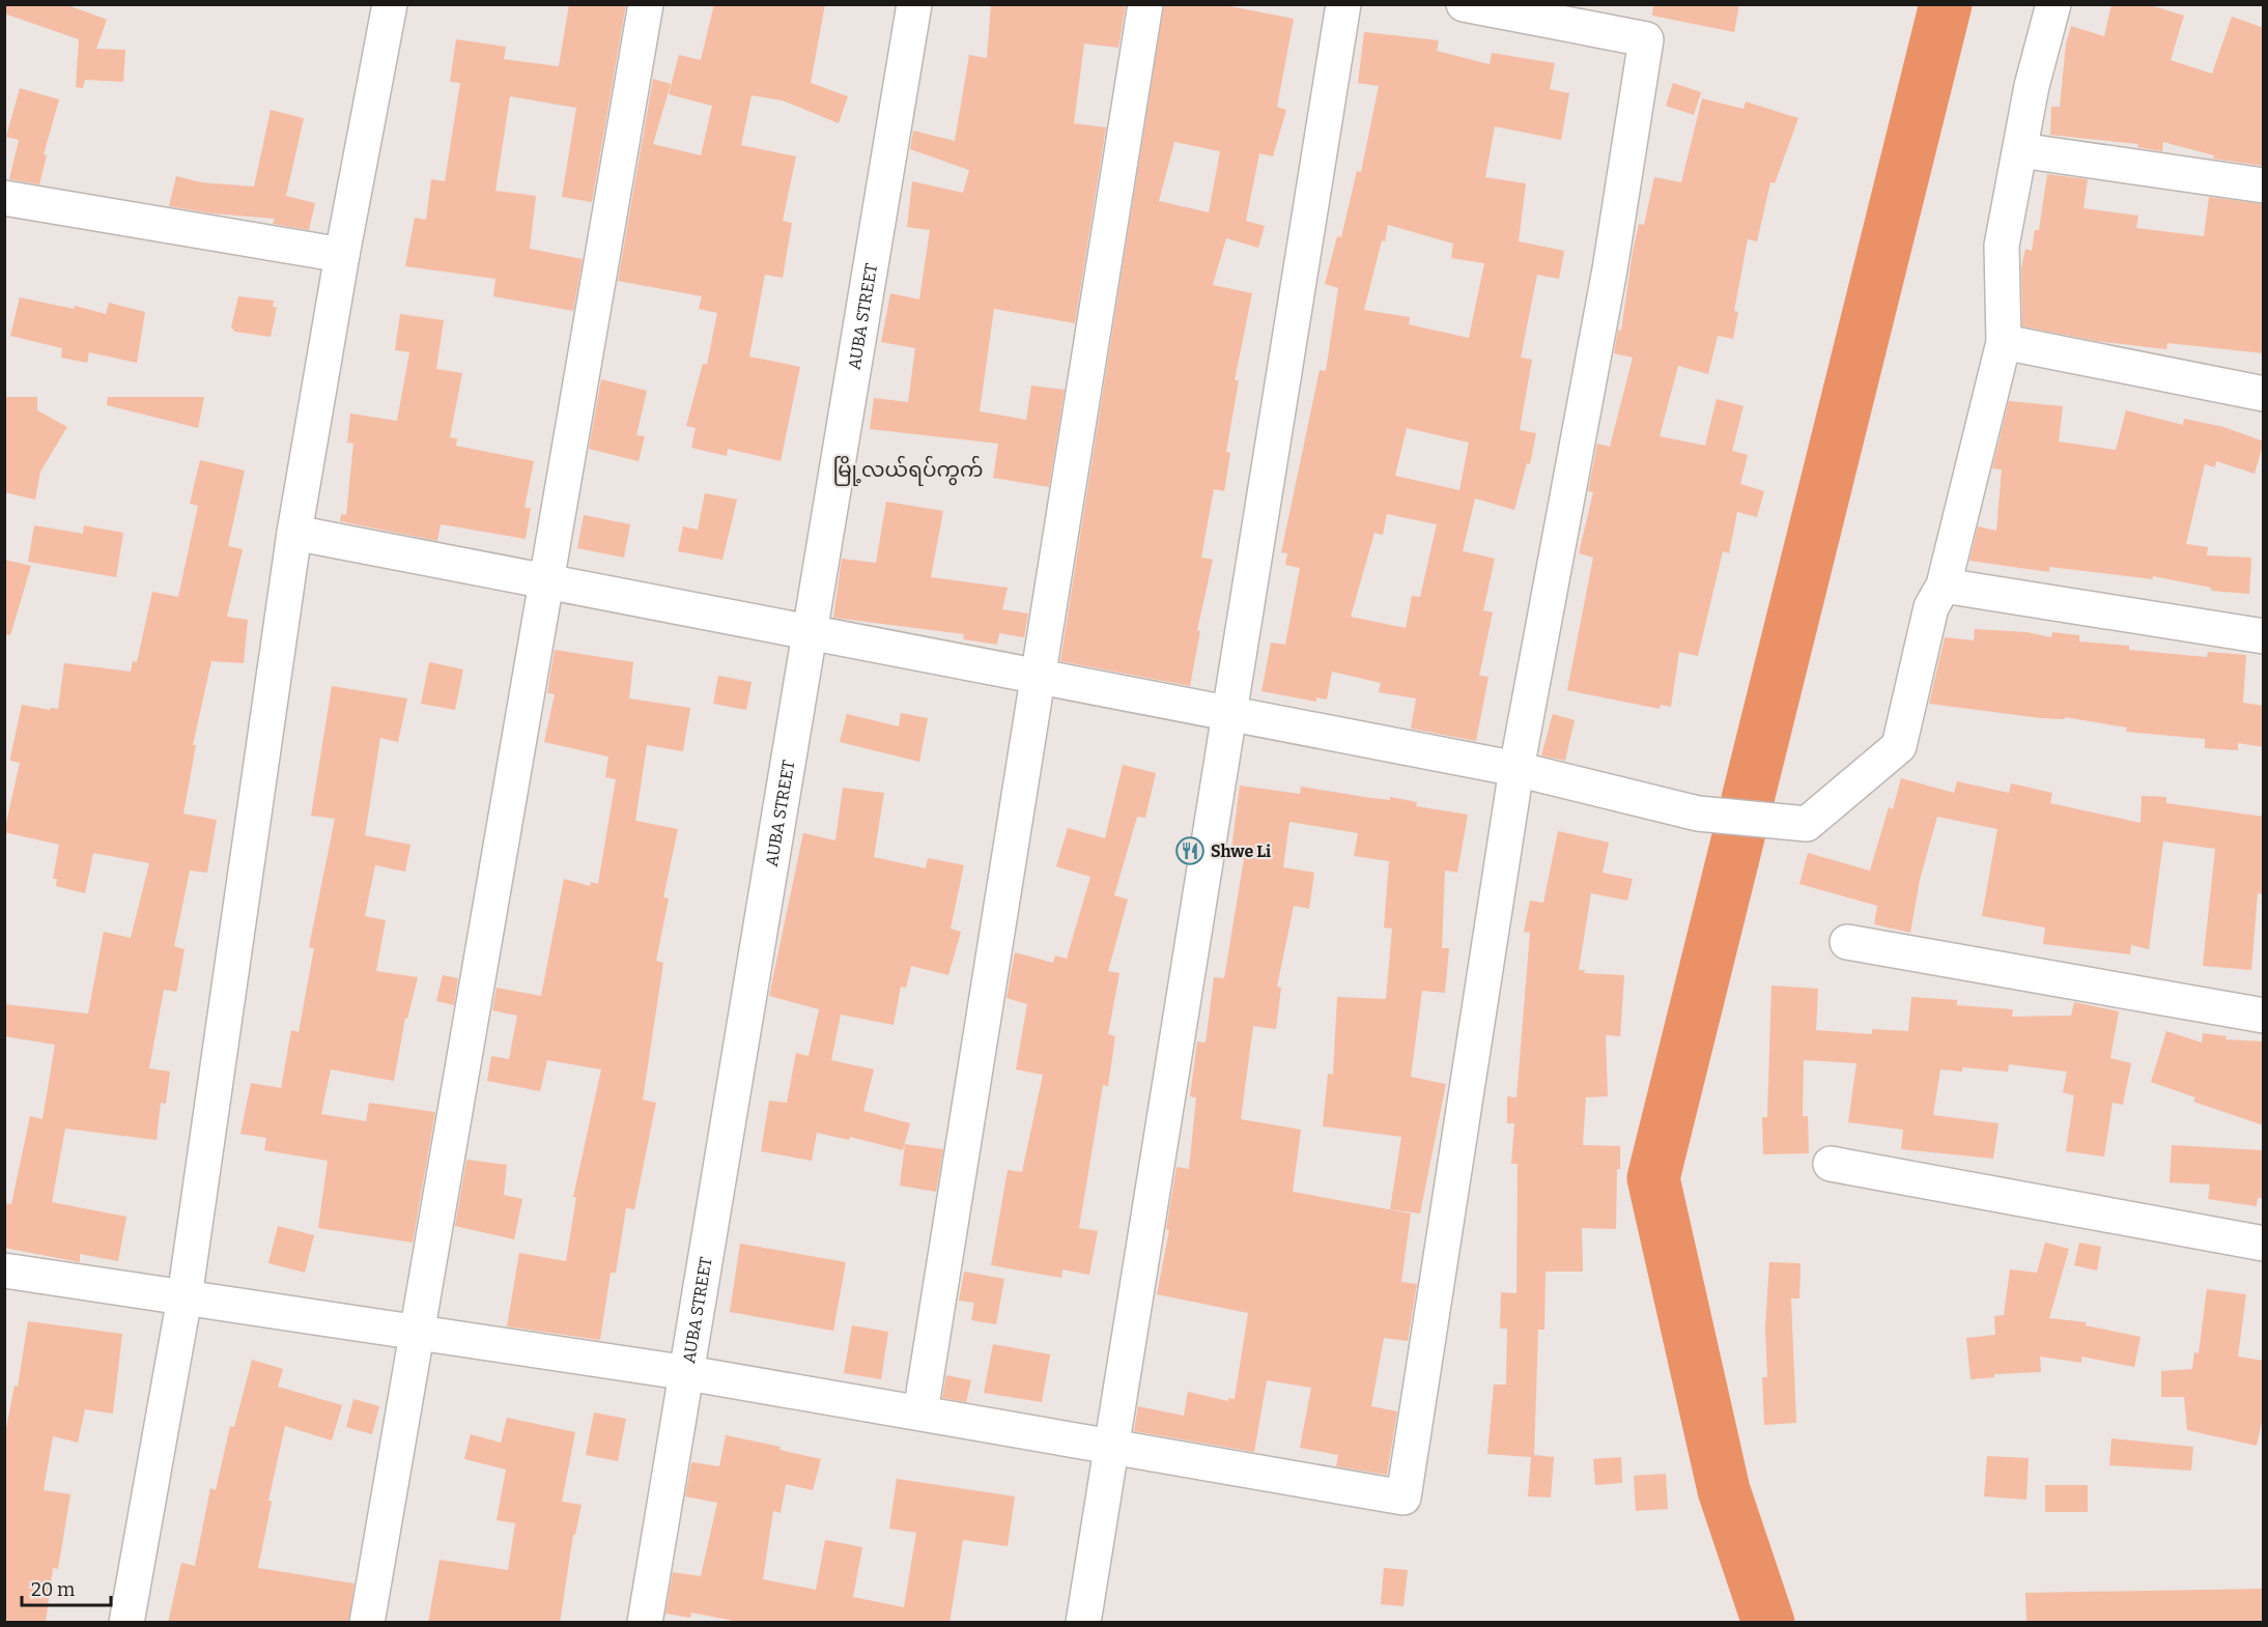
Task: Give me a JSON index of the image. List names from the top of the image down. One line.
{"streets":{"street":["AUBA STREET"]},"districts":["မြို့လယ်ရပ်ကွက်"],"places":{"restaurant":["Shwe Li"]},"scale_bar":"20 m"}
